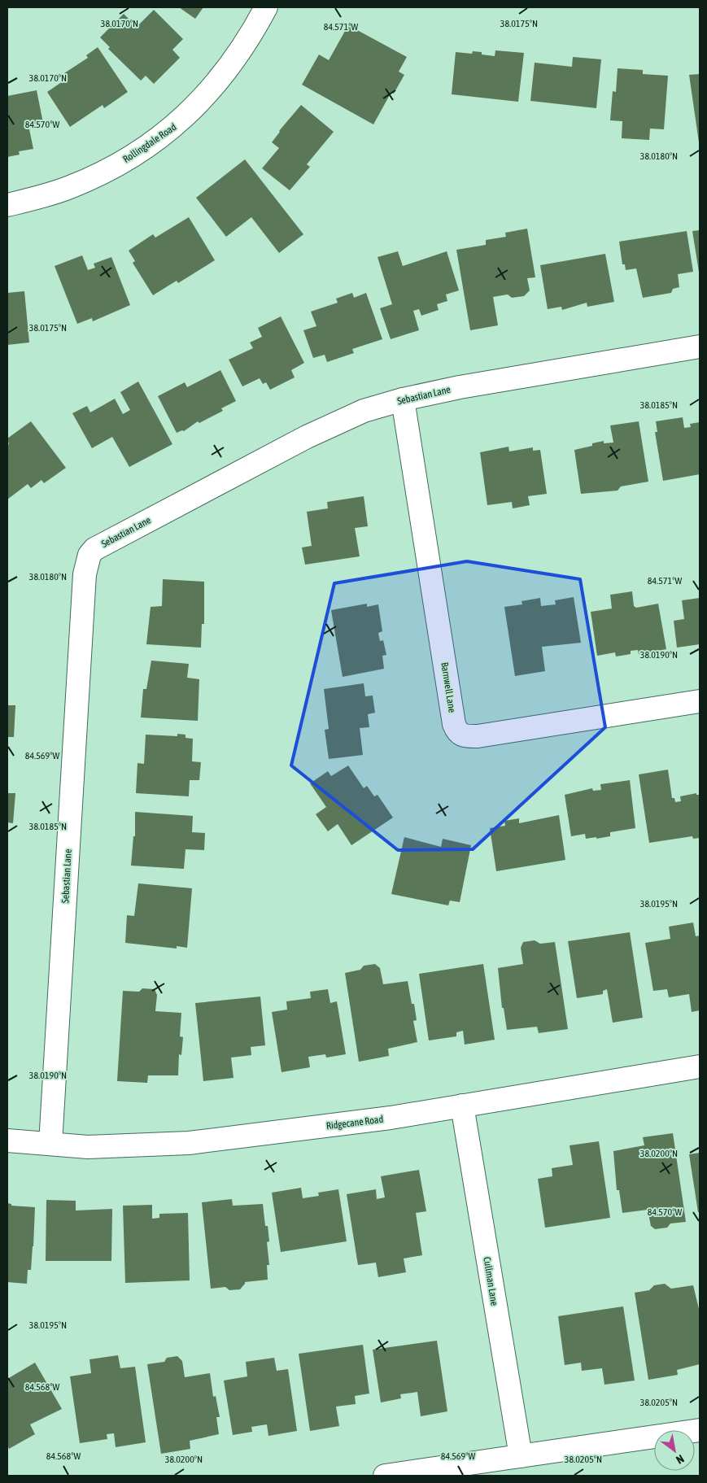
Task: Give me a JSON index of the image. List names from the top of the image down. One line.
{"streets":{"street":["Rollingdale Road","Sebastian Lane","Barnwell Lane","Ridgecane Road","Cullman Lane"]},"crossings":[["Sebastian Lane","Barnwell Lane"],["Sebastian Lane","Ridgecane Road"],["Ridgecane Road","Cullman Lane"]],"north":"bottom right","coordinates":["38.0170°N","38.0175°N","84.571°W","84.570°W","38.0180°N","38.0185°N","38.0190°N","84.569°W","38.0195°N","38.0200°N","84.568°W","38.0205°N"]}
